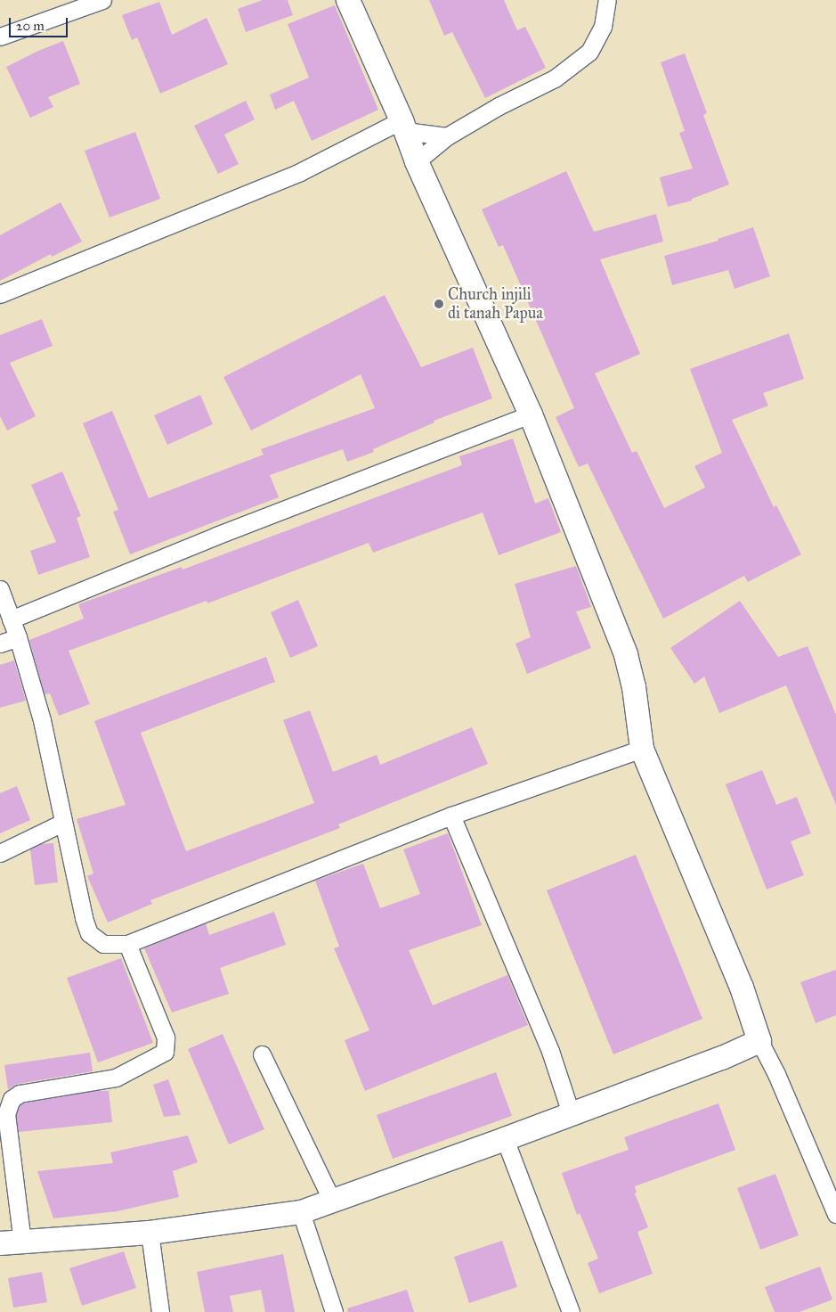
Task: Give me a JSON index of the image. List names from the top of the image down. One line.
{"places":["Church injili di tanah Papua"],"scale_bar":"20 m"}
